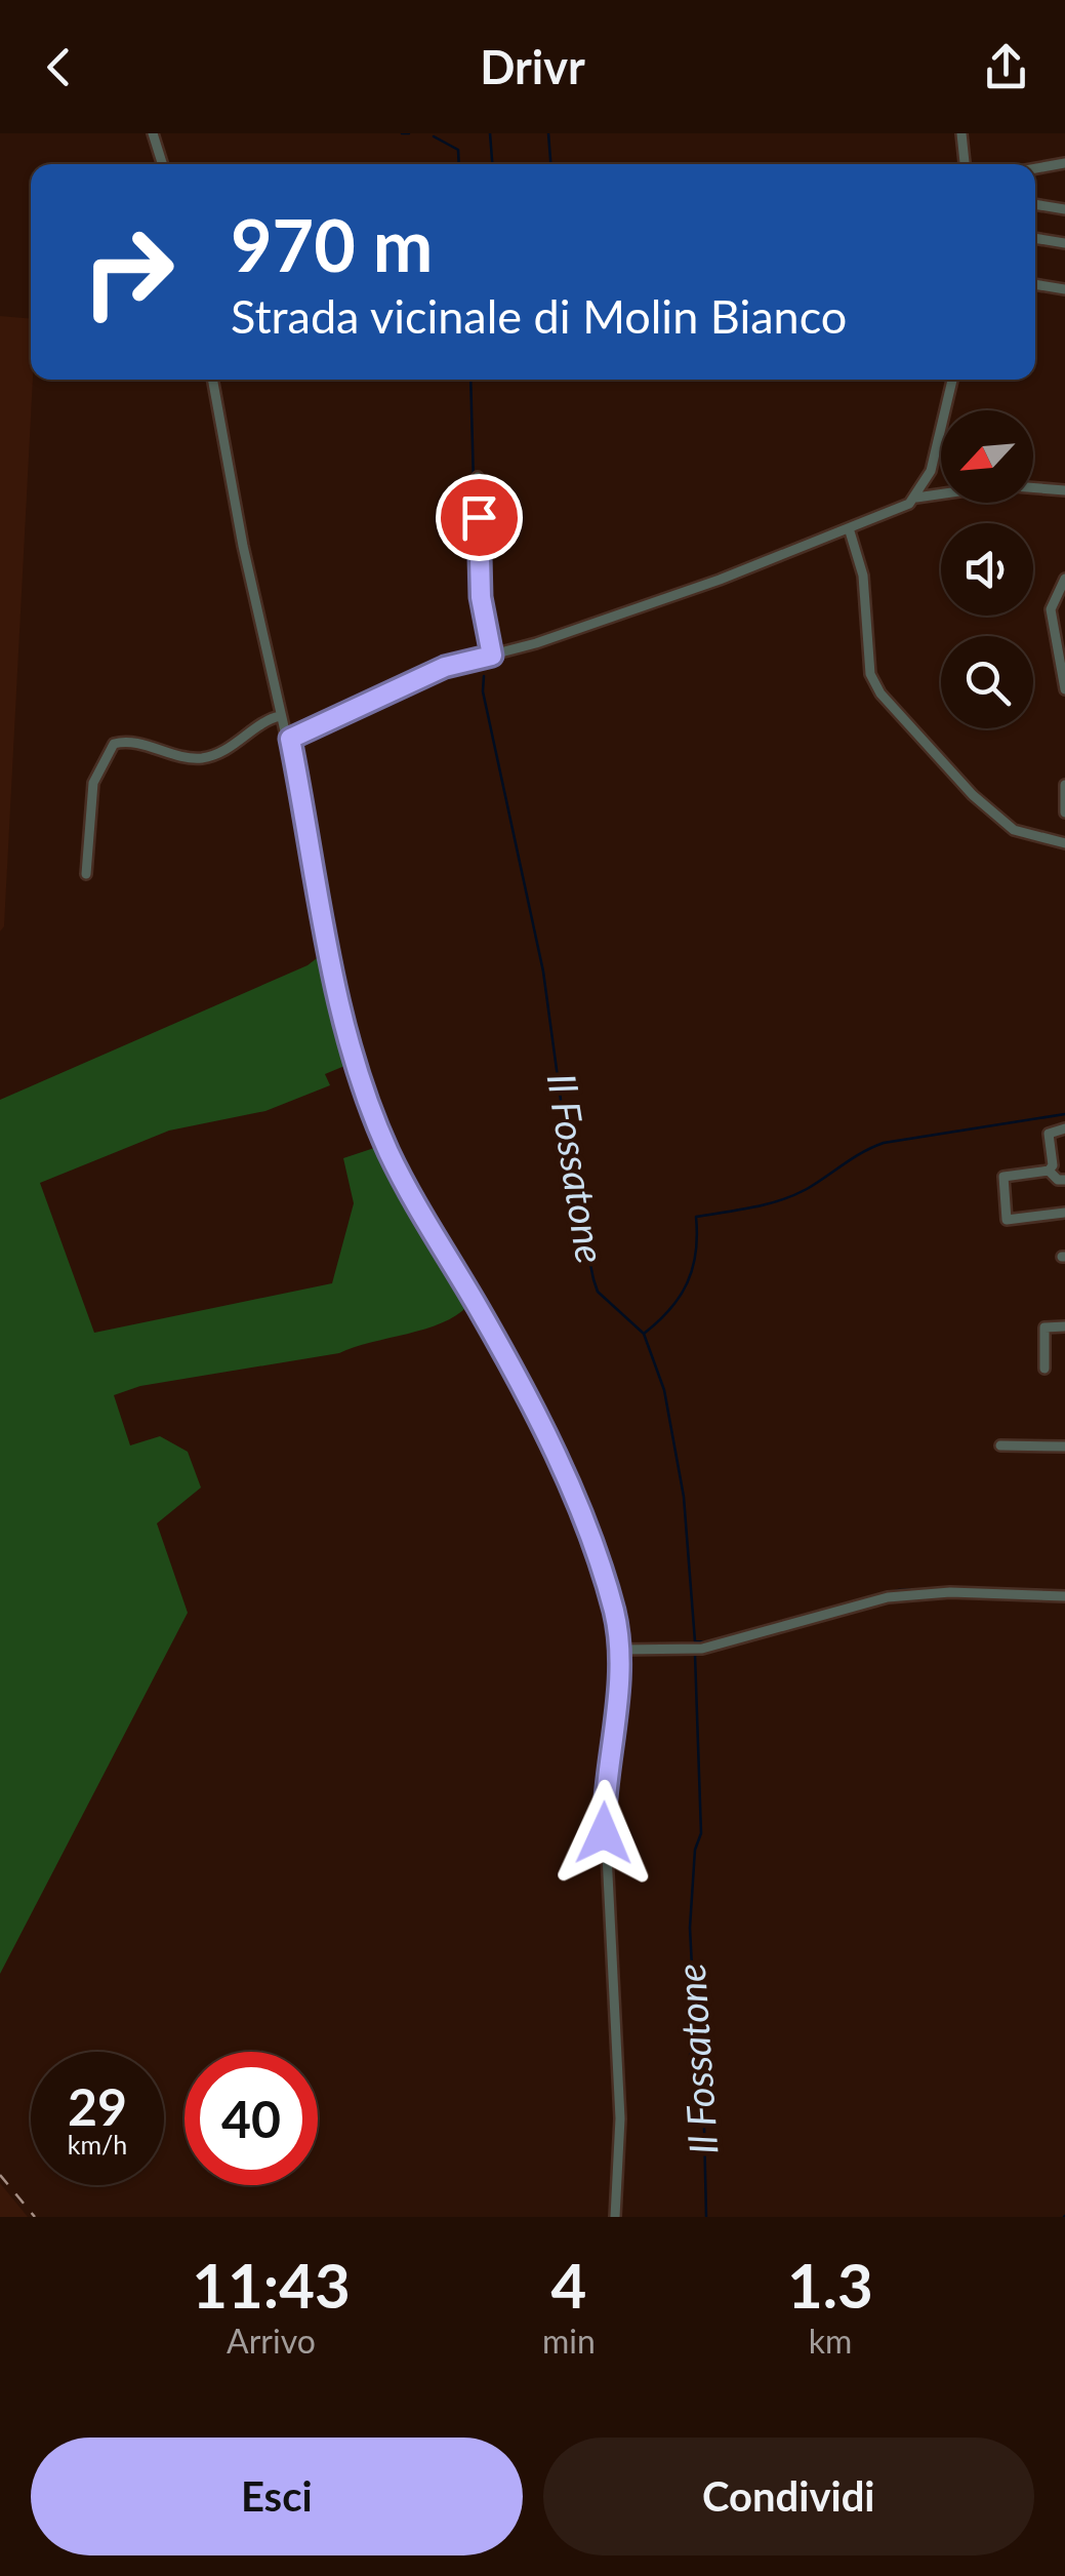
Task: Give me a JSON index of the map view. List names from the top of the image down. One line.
{"water":["Il Fossatone"],"north":"bottom left","page":{"header":"Drivr","turn":["970 m","Strada vicinale di Molin Bianco"],"speed":"29 km/h","limit":"40","eta":["11:43","Arrivo","4","min","1.3","km"],"buttons":["Esci","Condividi"]}}
